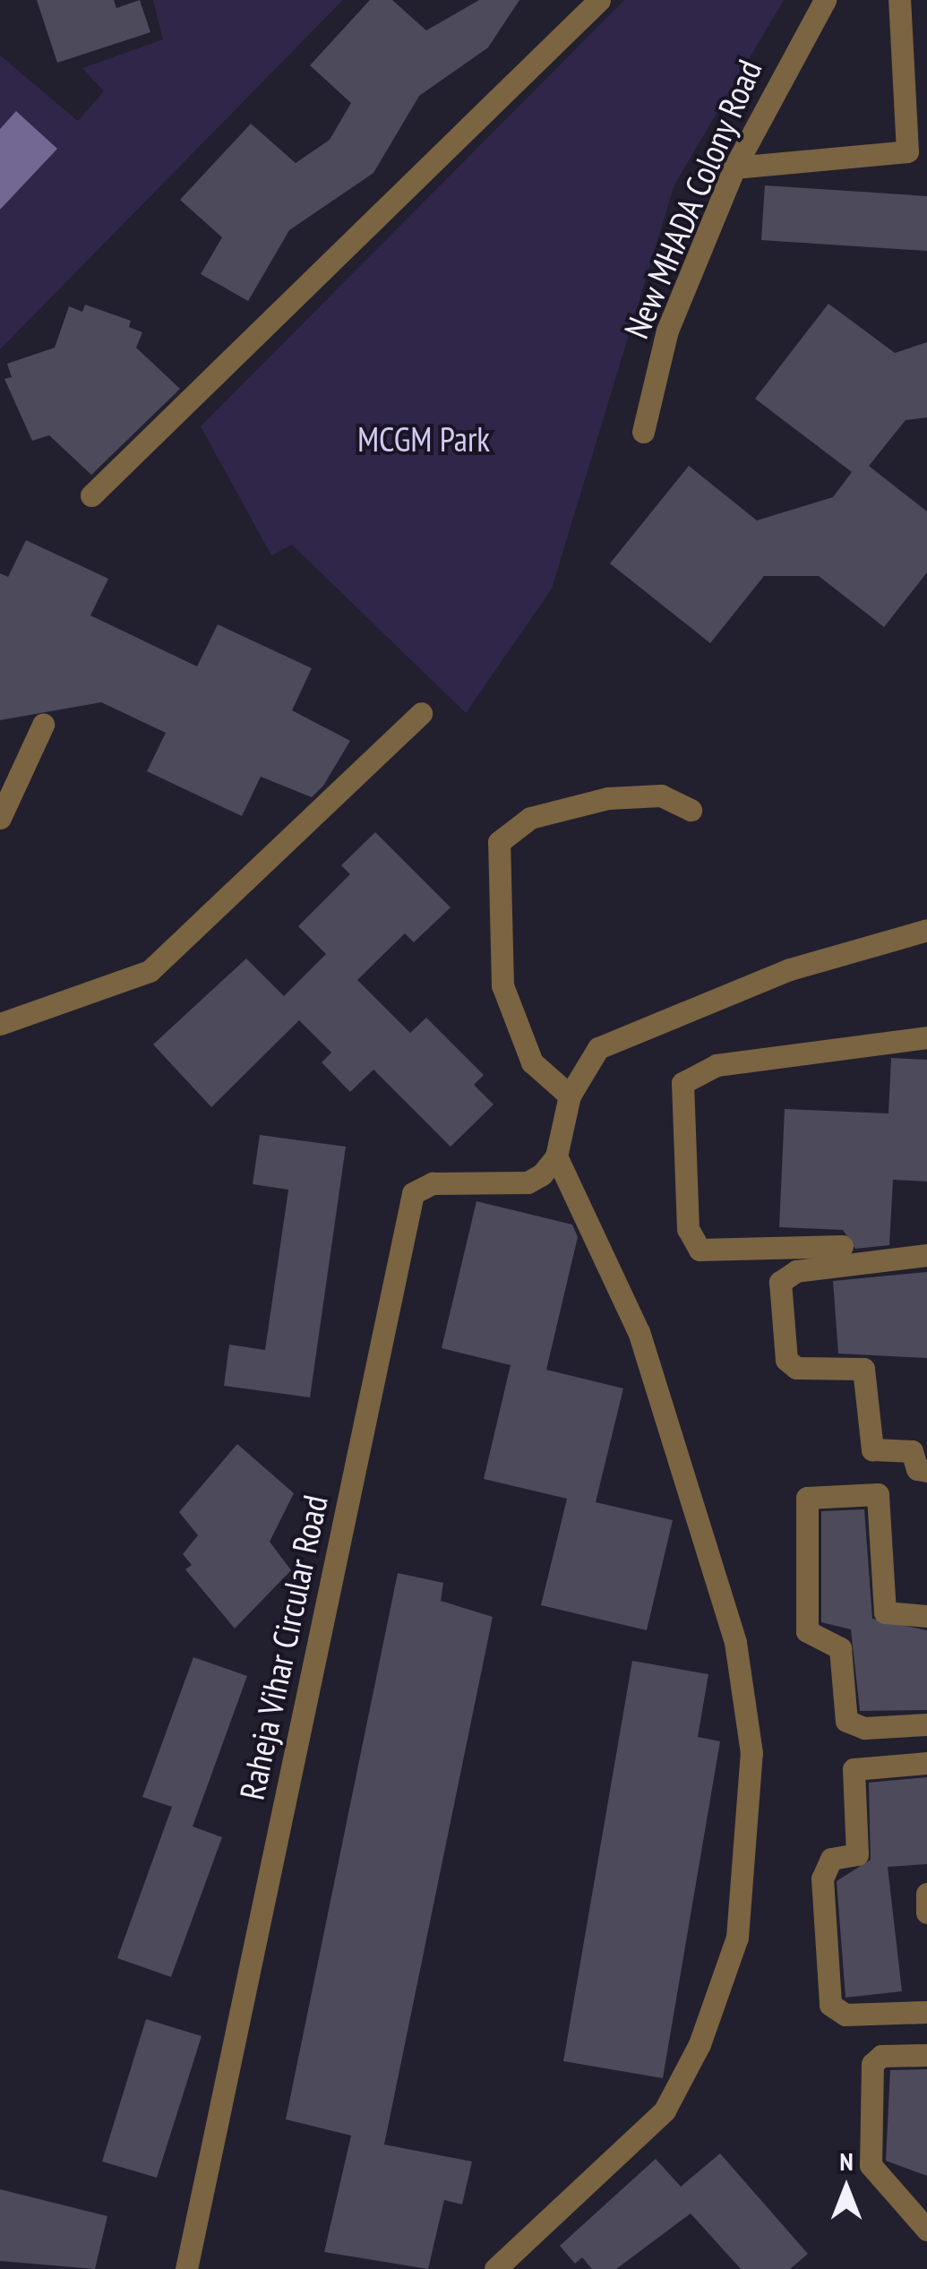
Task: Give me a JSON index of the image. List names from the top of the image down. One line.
{"streets":{"street":["New MHADA Colony Road","Raheja Vihar Circular Road"]},"parks":["MCGM Park"],"north":"top"}
